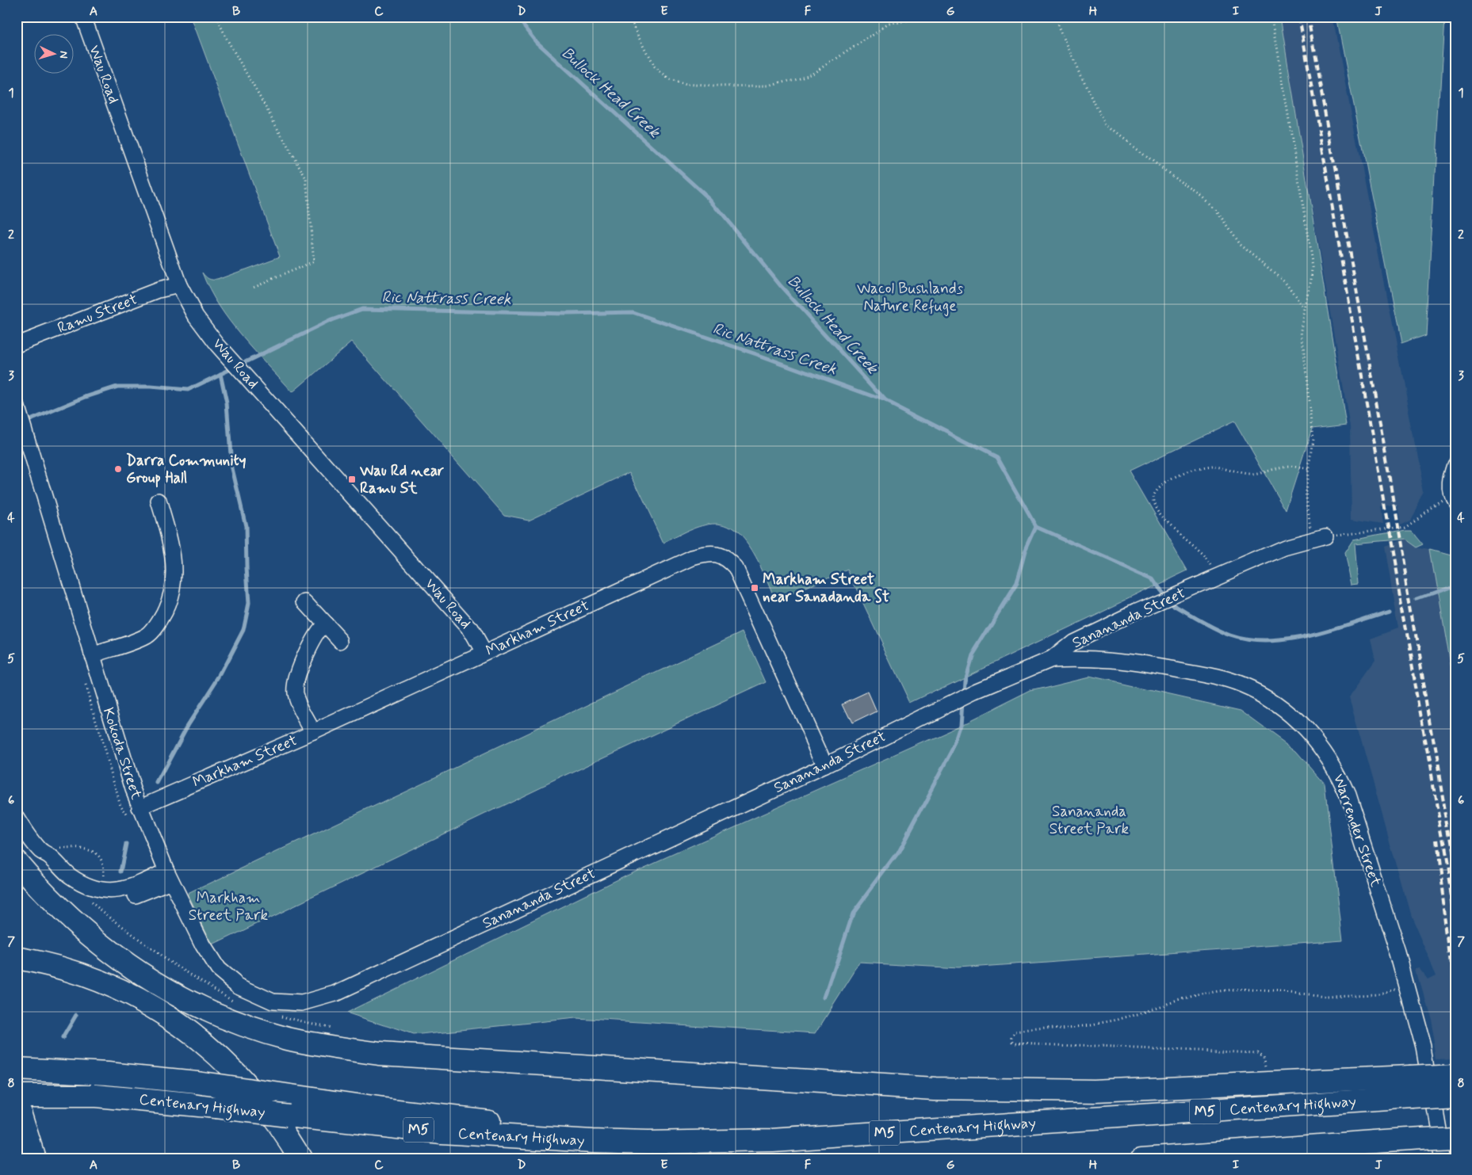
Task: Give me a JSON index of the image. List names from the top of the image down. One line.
{"streets":{"highway":["Centenary Highway","M5"],"street":["Wau Road","Ramu Street","Sanananda Street","Markham Street","Kokoda Street","Warrender Street"]},"crossings":[["Wau Road","Ramu Street"],["Wau Road","Markham Street"],["Sanananda Street","Markham Street"],["Sanananda Street","Kokoda Street"],["Sanananda Street","Warrender Street"],["Markham Street","Kokoda Street"]],"water":["Bullock Head Creek","Ric Nattrass Creek"],"parks":["Wacol Bushlands Nature Refuge","Sanananda Street Park","Markham Street Park"],"places":{"other":["Darra Community Group Hall"],"transit":["Wau Rd near Ramu St","Markham Street near Sanadanda St"]},"north":"right","grid":{"columns":["A","B","C","D","E","F","G","H","I","J"],"rows":["1","2","3","4","5","6","7","8"]}}
